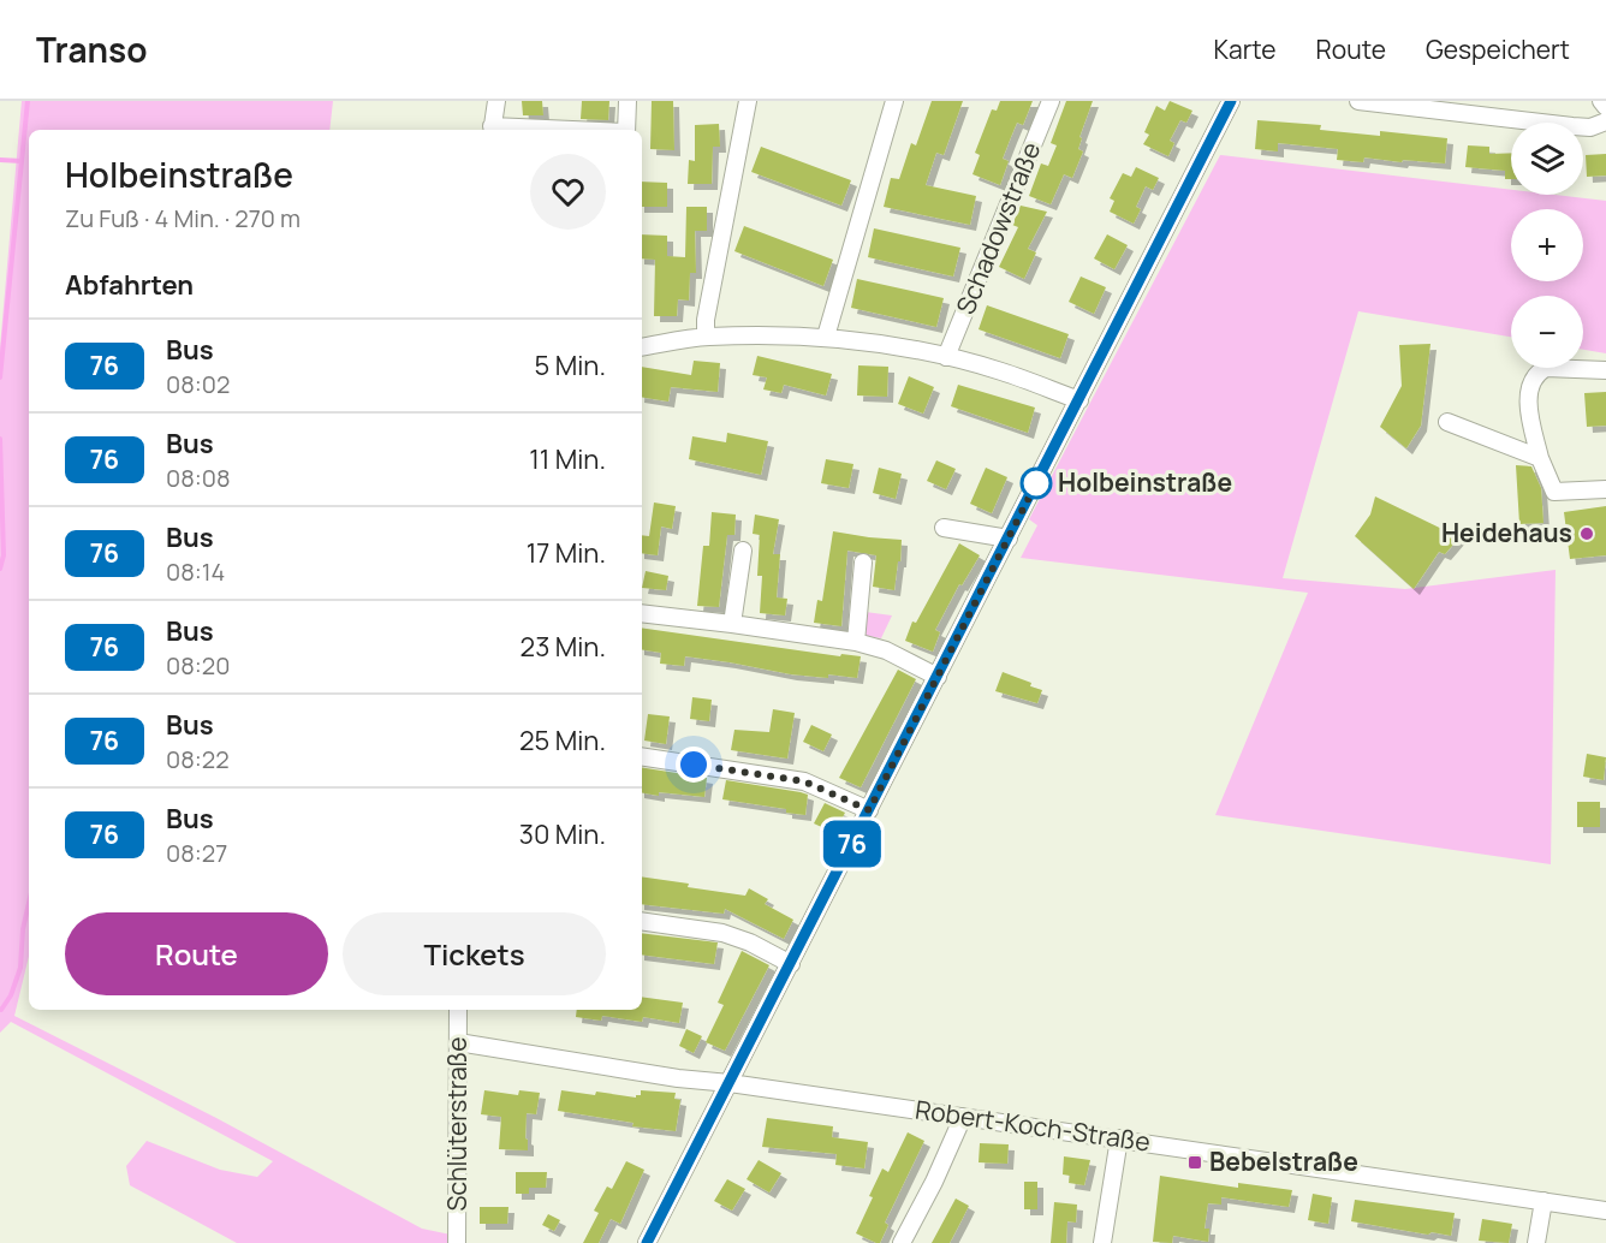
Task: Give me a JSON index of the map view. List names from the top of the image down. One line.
{"streets":{"street":["Schadowstraße","Schlüterstraße","Robert-Koch-Straße"]},"crossings":[["Schlüterstraße","Robert-Koch-Straße"]],"places":{"other":["Holbeinstraße","Heidehaus"],"transit":["Bebelstraße"]},"lines":["bus line 76"],"page":{"header":"Transo","nav":["Karte","Route","Gespeichert"],"on_map":"76","map_buttons":["+","−"],"heading":[["Holbeinstraße","Zu Fuß · 4 Min. · 270 m"],"Abfahrten"],"list":[{"mark":"76","name":"Bus","note":"08:02","value":"5 Min."},{"mark":"76","name":"Bus","note":"08:08","value":"11 Min."},{"mark":"76","name":"Bus","note":"08:14","value":"17 Min."},{"mark":"76","name":"Bus","note":"08:20","value":"23 Min."},{"mark":"76","name":"Bus","note":"08:22","value":"25 Min."},{"mark":"76","name":"Bus","note":"08:27","value":"30 Min."}],"buttons":["Route","Tickets"]}}
